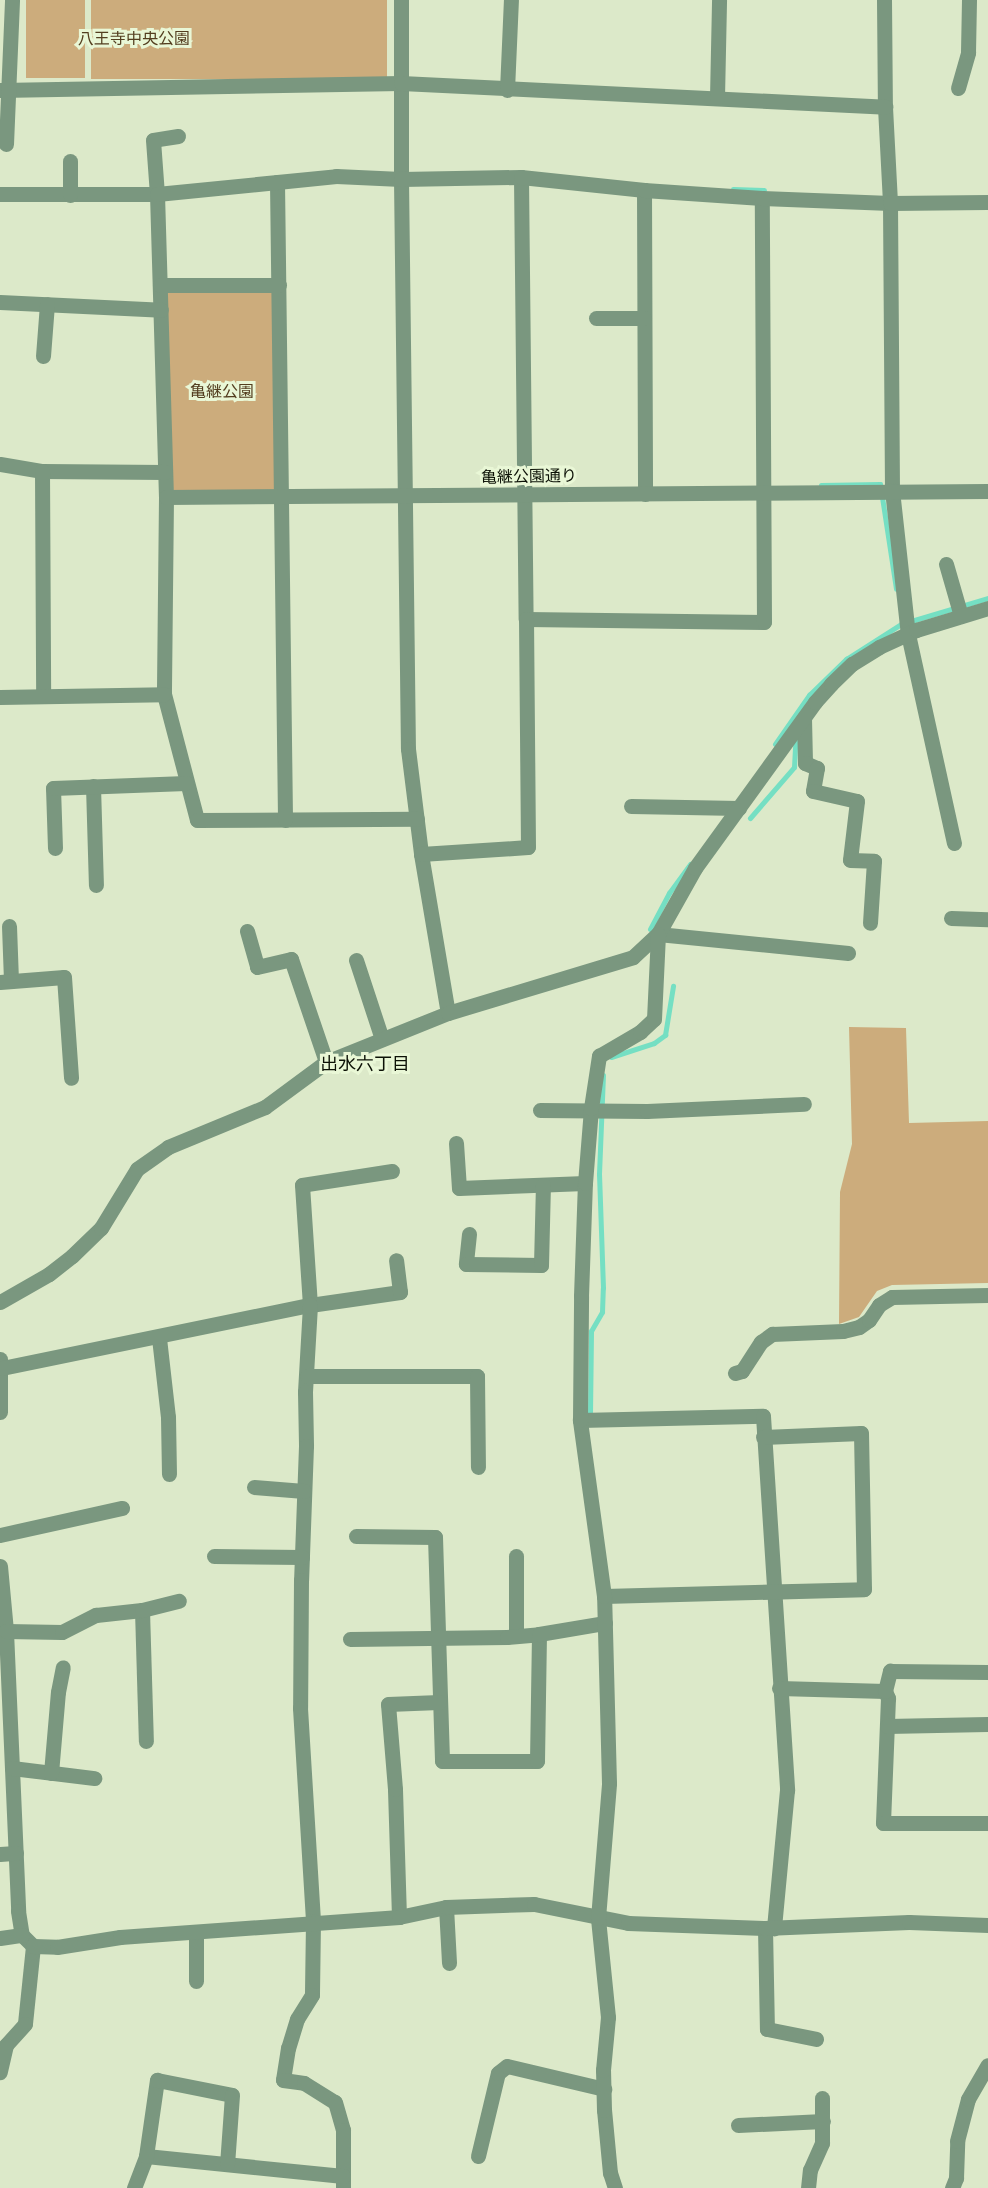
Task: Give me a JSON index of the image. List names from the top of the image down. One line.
{"streets":{"street":["亀継公園通り"]},"districts":["出水六丁目"],"parks":["八王寺中央公園","亀継公園"]}
